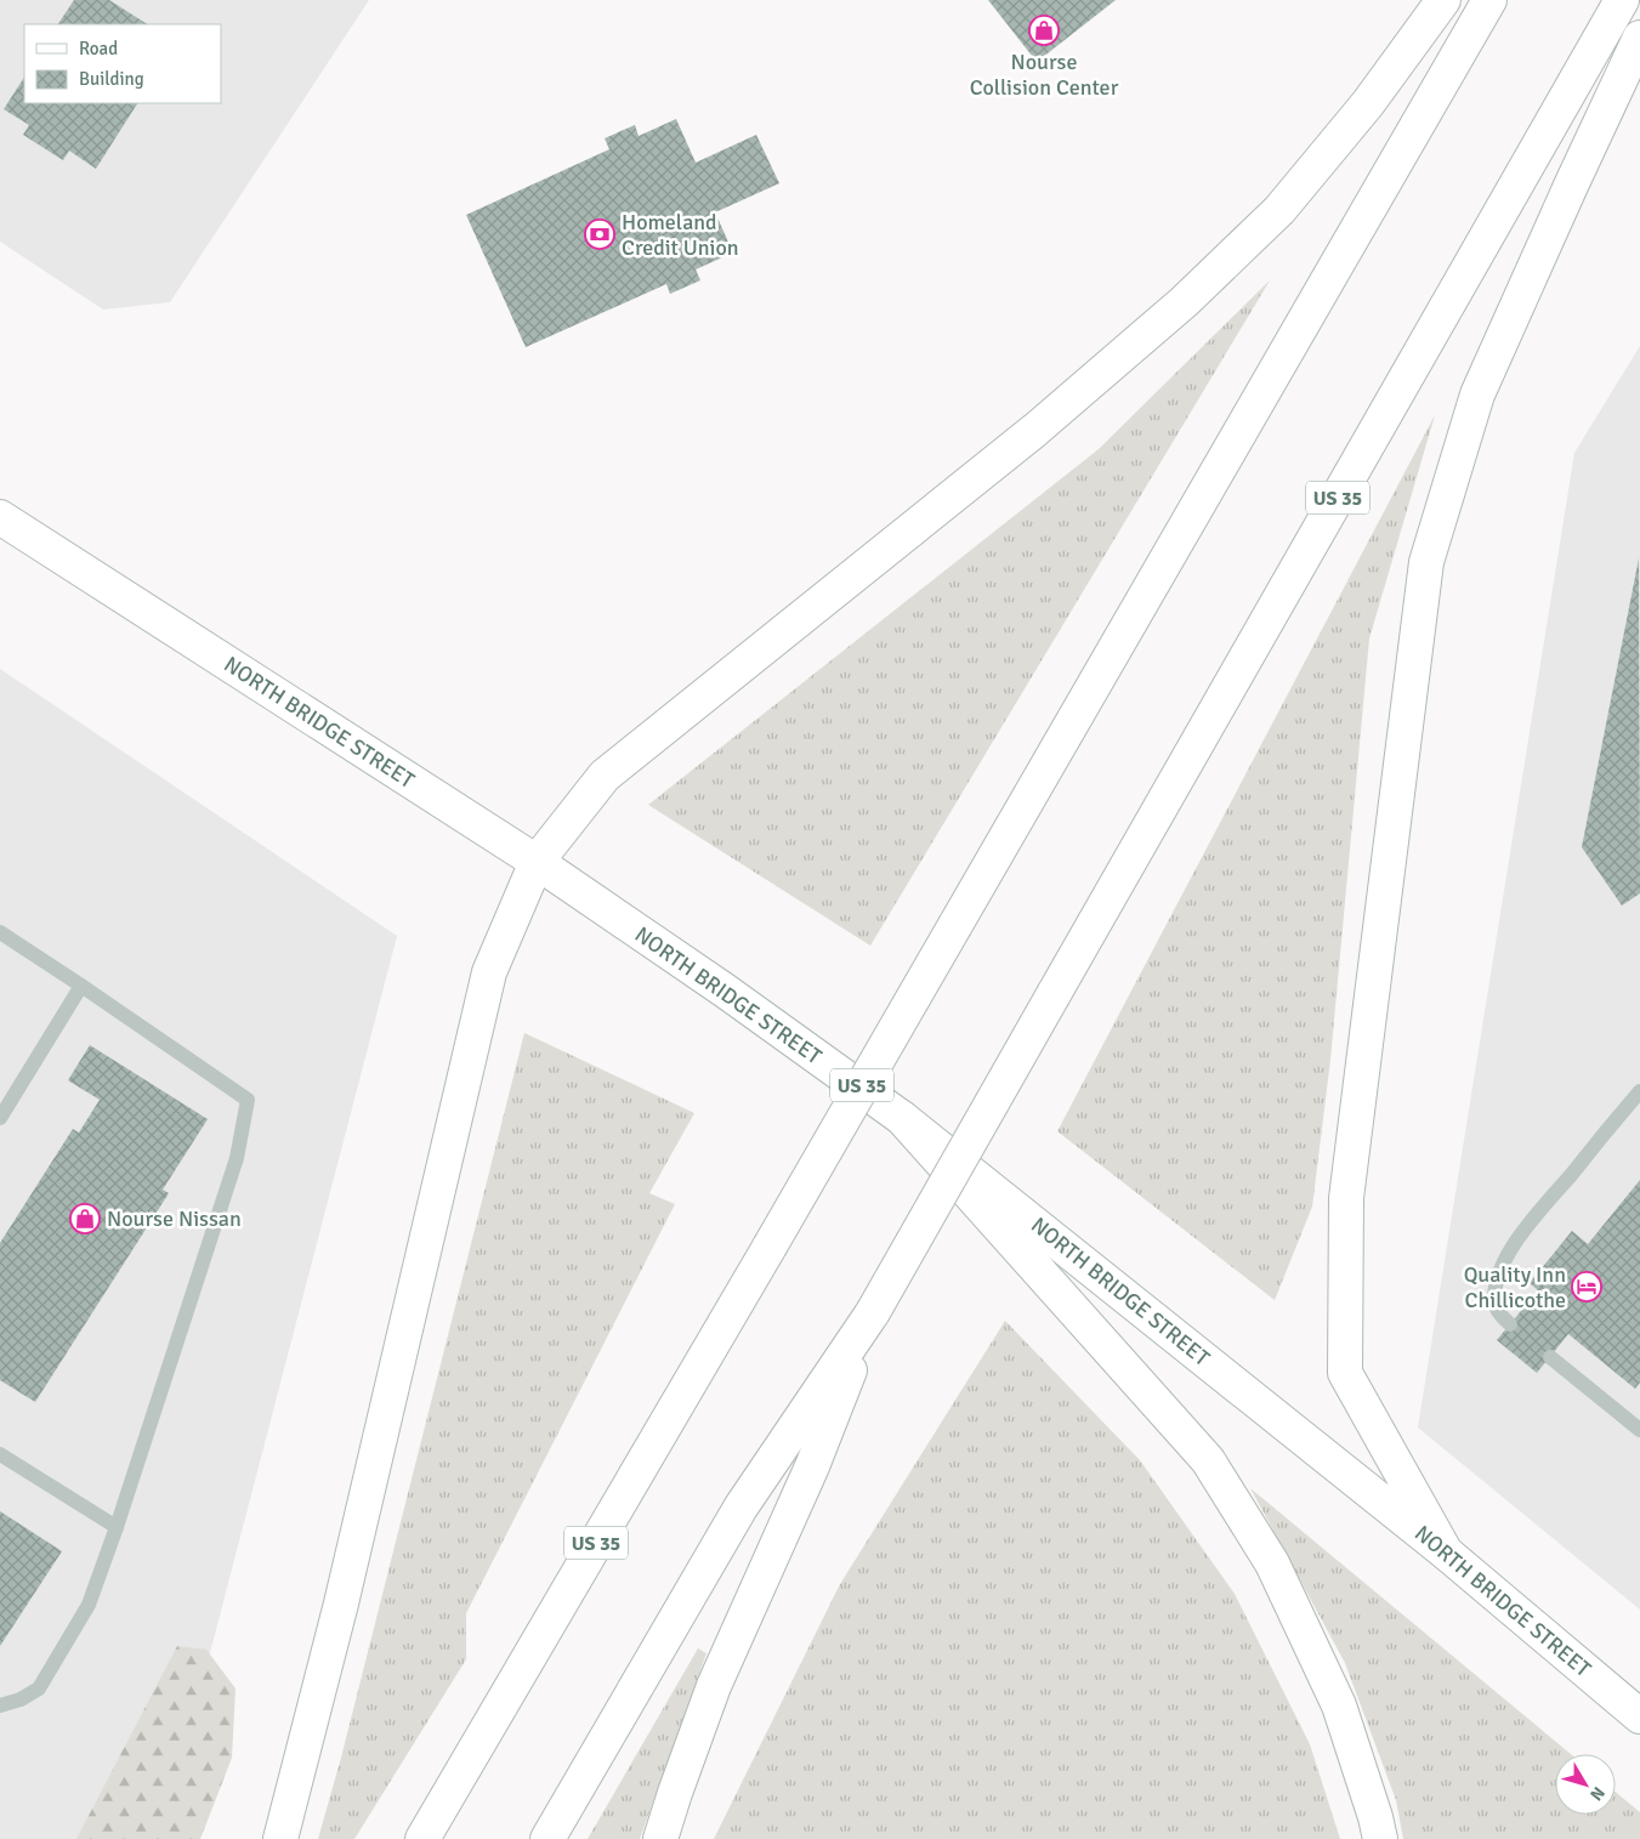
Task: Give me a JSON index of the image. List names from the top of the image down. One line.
{"streets":{"main road":["US 35","NORTH BRIDGE STREET"]},"places":{"shop":["Nourse Collision Center","Nourse Nissan"],"bank":["Homeland Credit Union"],"hotel":["Quality Inn Chillicothe"]},"legend":["Road","Building"],"north":"bottom right"}
